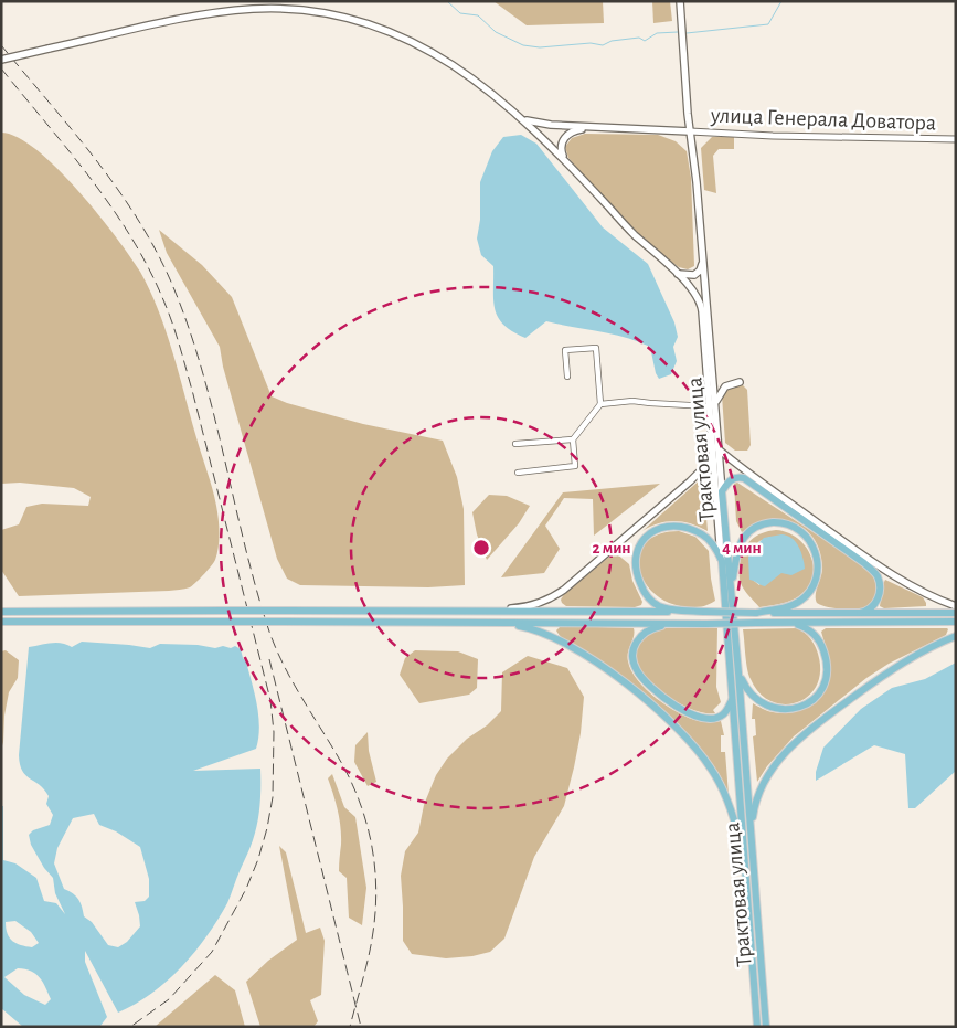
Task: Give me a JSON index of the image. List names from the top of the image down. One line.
{"streets":{"main road":["Трактовая улица"],"street":["улица Генерала Доватора"]},"crossings":[["улица Генерала Доватора","Трактовая улица"]],"rings":["2 мин","4 мин"]}
